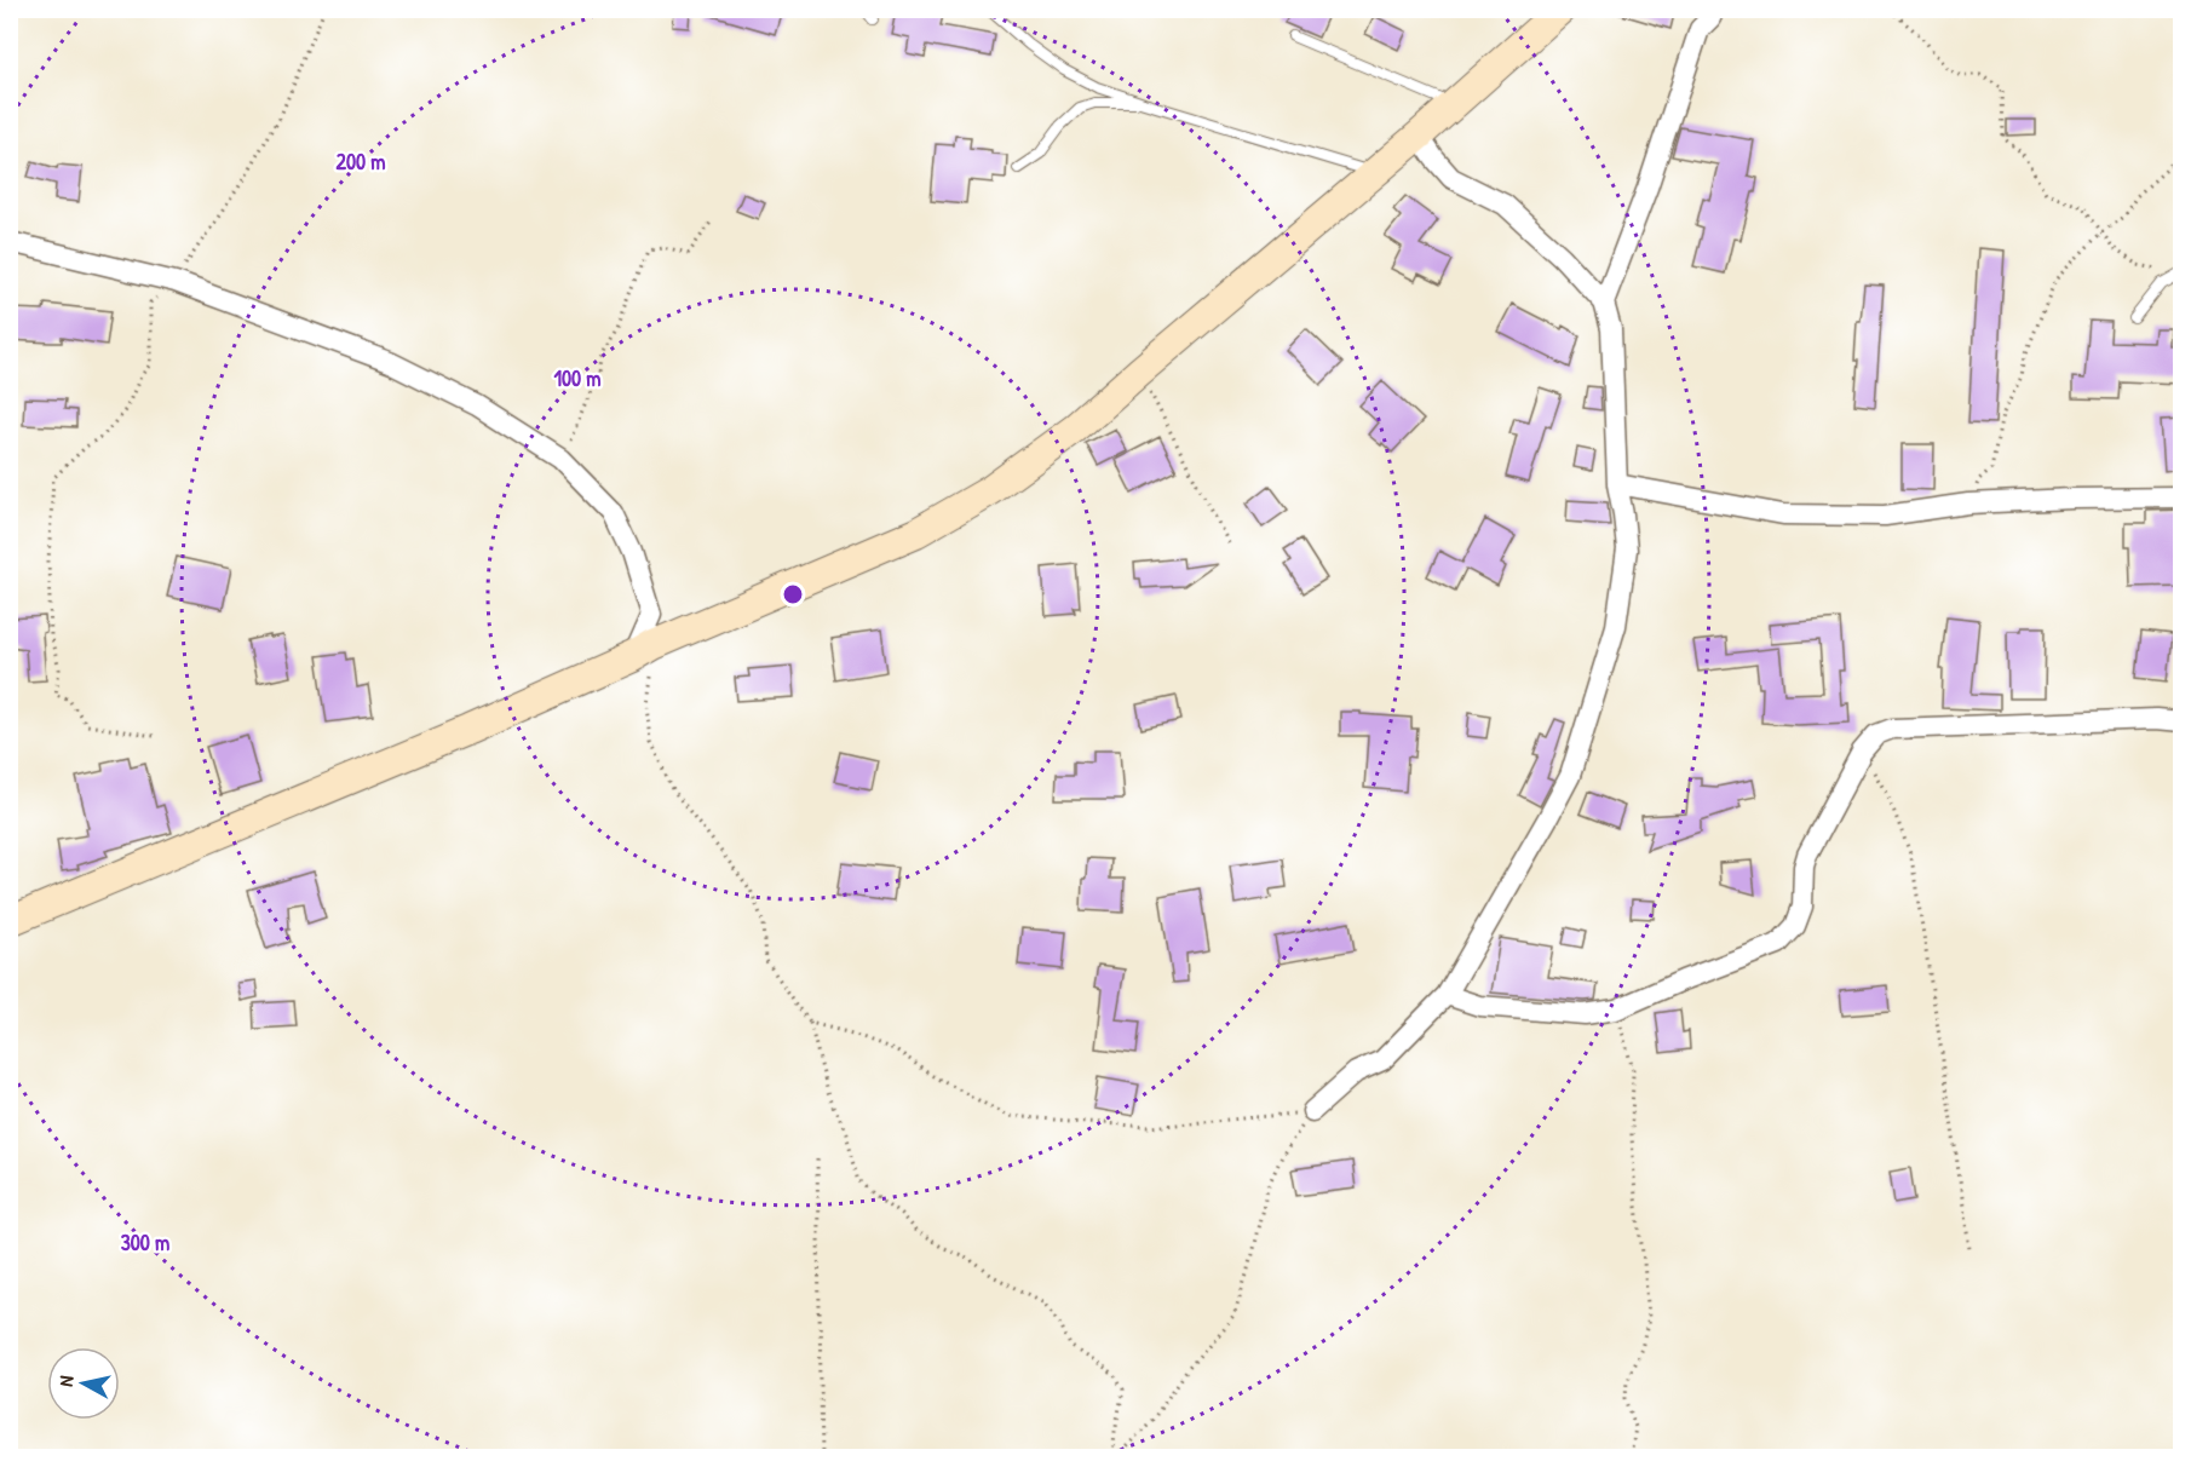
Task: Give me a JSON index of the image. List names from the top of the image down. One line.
{"north":"left","rings":["200 m","100 m","300 m"]}
